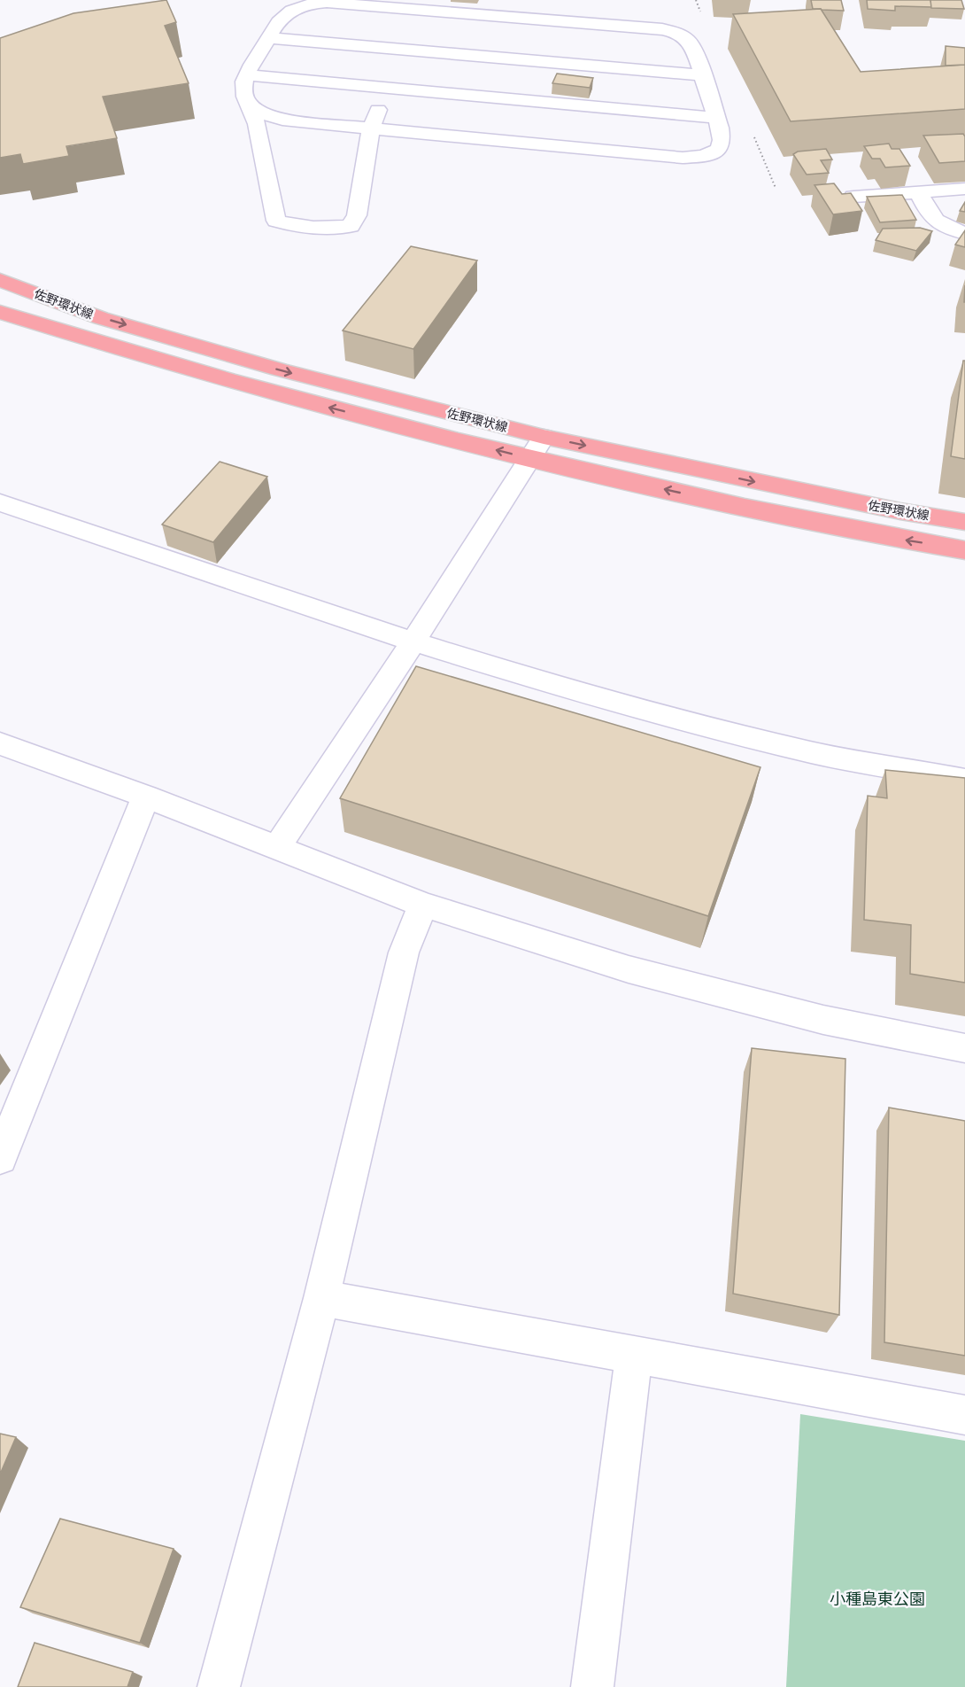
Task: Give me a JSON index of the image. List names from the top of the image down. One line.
{"streets":{"main road":["佐野環状線"]},"parks":["小種島東公園"]}
